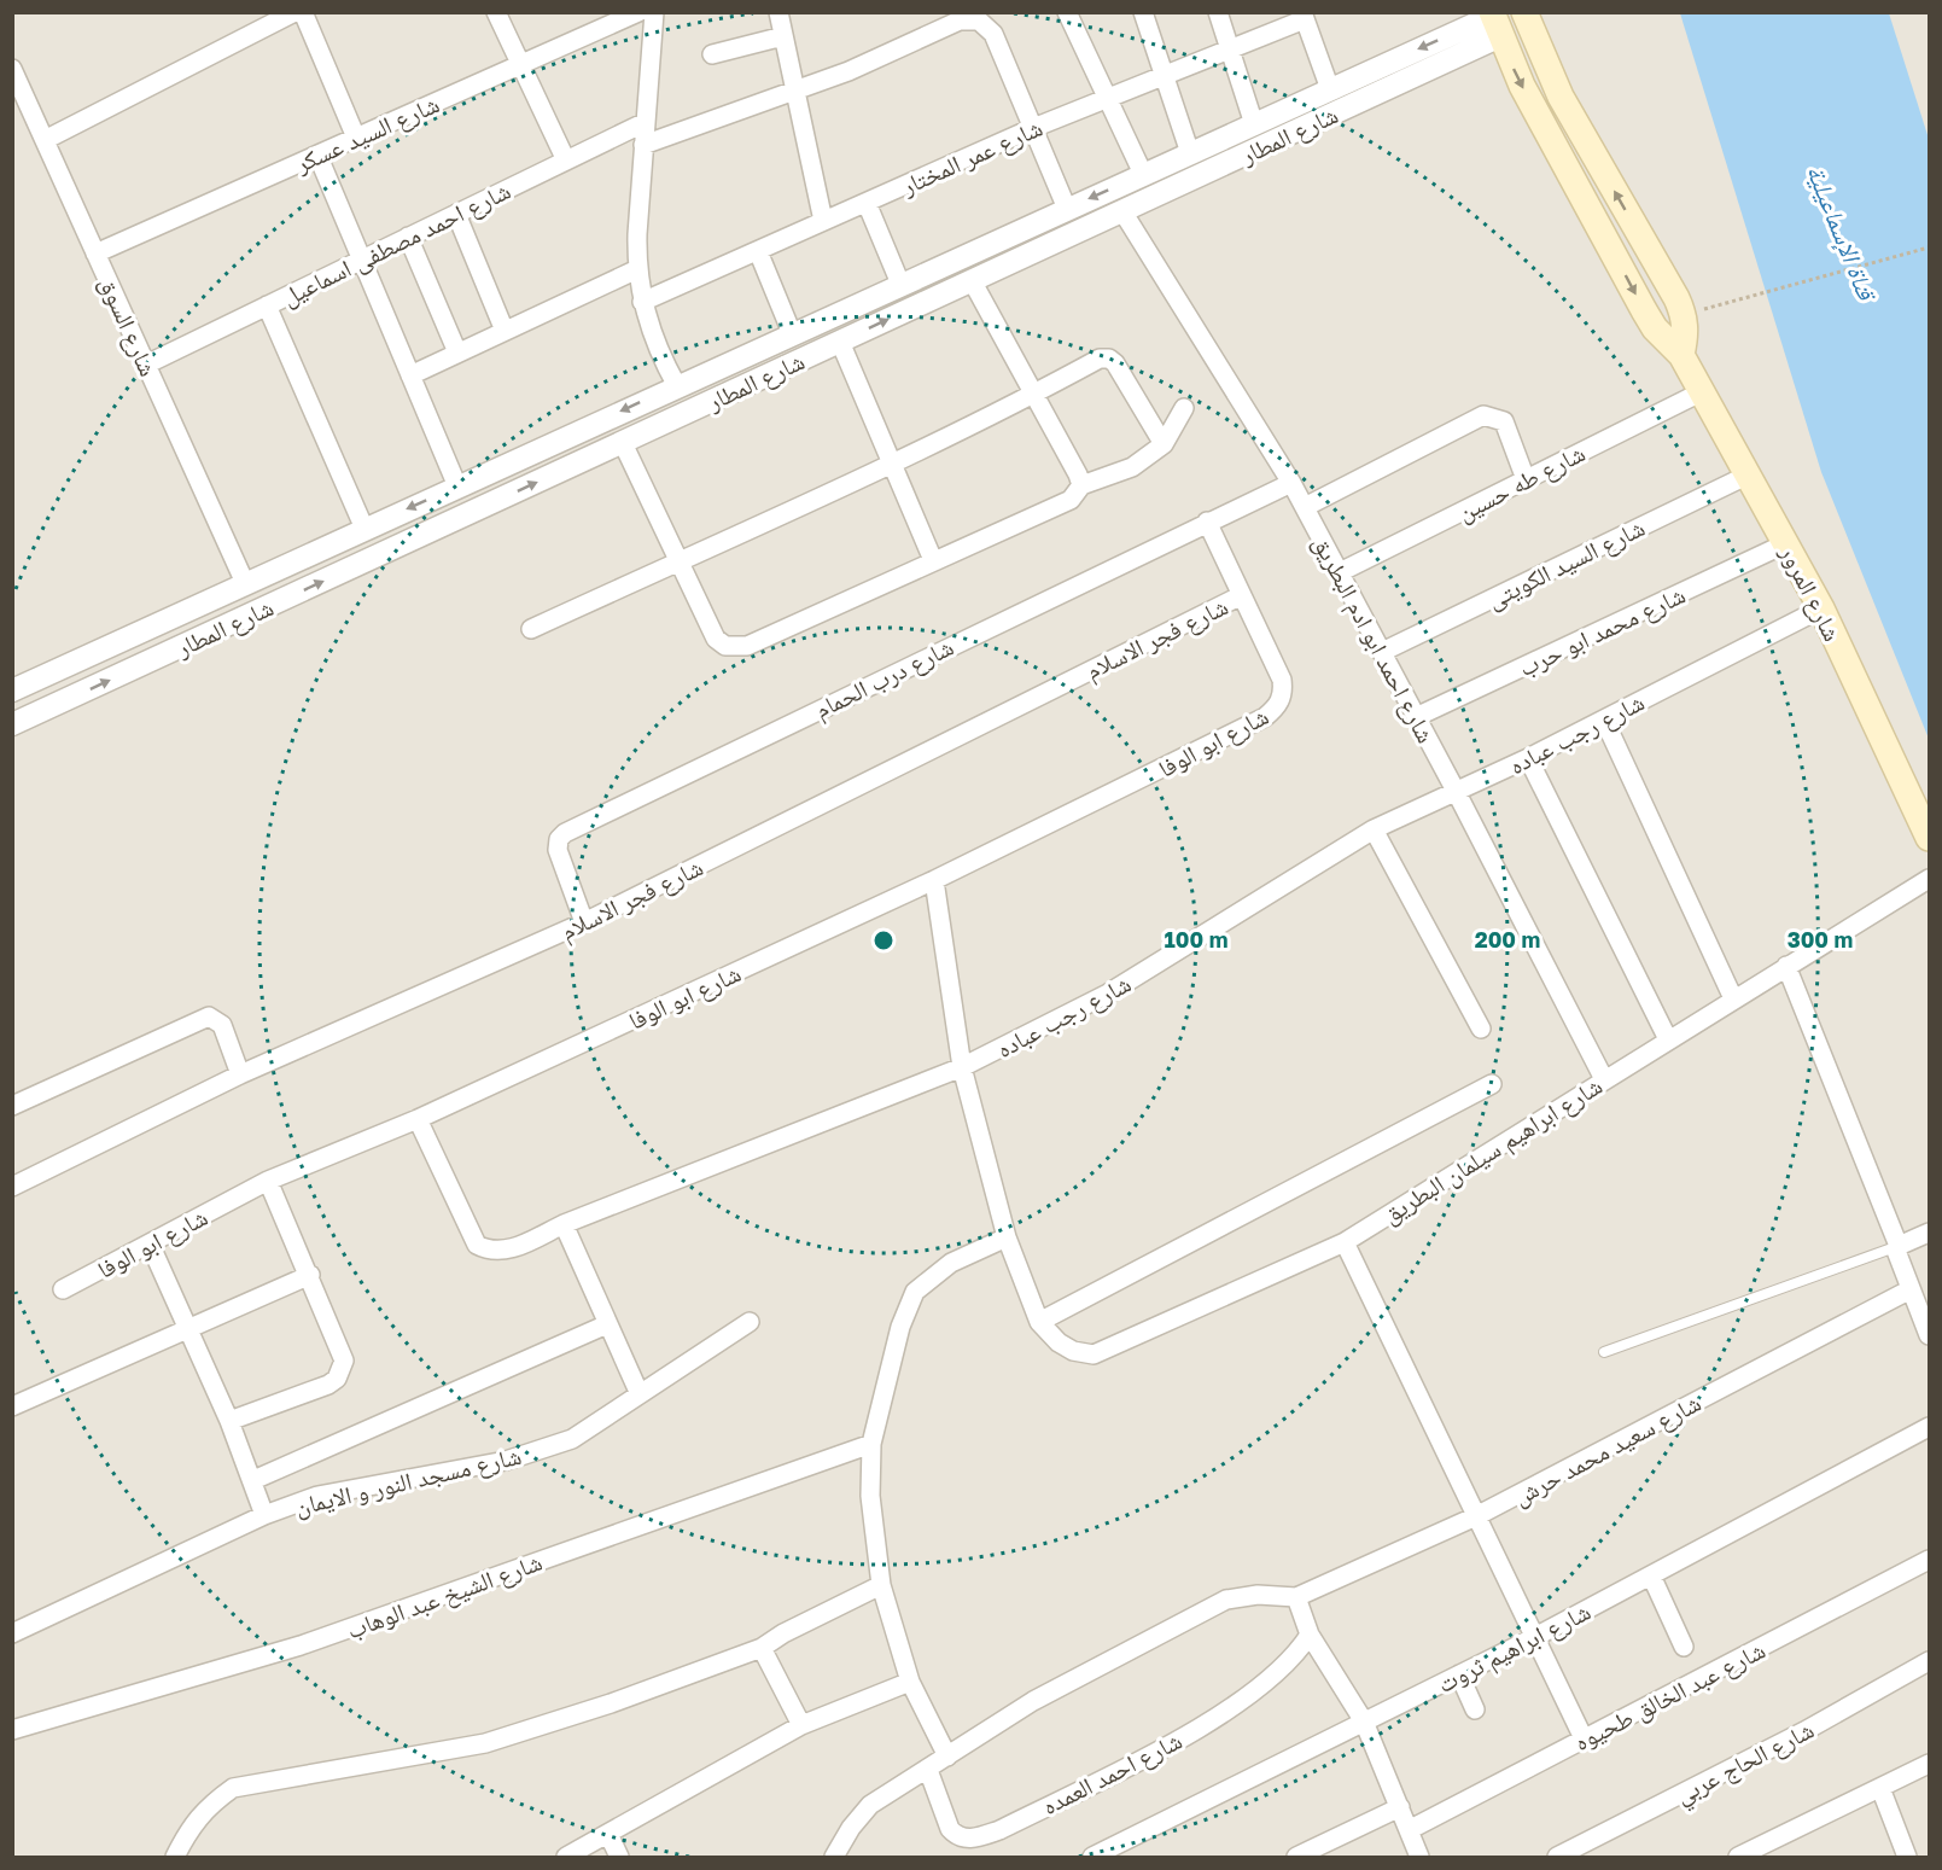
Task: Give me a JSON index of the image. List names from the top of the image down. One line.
{"streets":{"main road":["شارع المرور"],"street":["شارع السيد عسكر","شارع المطار","شارع عمر المختار","شارع احمد مصطفى اسماعيل","شارع السوق","شارع طه حسين","شارع السيد الكويتى","شارع محمد ابو حرب","شارع فجر الاسلام","شارع احمد ابو ادم البطريق","شارع درب الحمام","شارع رجب عباده","شارع ابو الوفا","شارع ابراهيم سيلمان البطريق","شارع سعيد محمد حرش","شارع مسجد النور و الايمان","شارع الشيخ عبد الوهاب","شارع ابراهيم ثروت","شارع عبد الخالق طحيوه","شارع الحاج عربي","شارع احمد العمده"]},"crossings":[["شارع السيد عسكر","شارع السوق"],["شارع المطار","شارع السوق"],["شارع المطار","شارع المرور"],["شارع المطار","شارع احمد ابو ادم البطريق"],["شارع احمد مصطفى اسماعيل","شارع السوق"],["شارع طه حسين","شارع المرور"],["شارع طه حسين","شارع احمد ابو ادم البطريق"],["شارع السيد الكويتى","شارع المرور"],["شارع السيد الكويتى","شارع احمد ابو ادم البطريق"],["شارع المرور","شارع محمد ابو حرب"],["شارع المرور","شارع رجب عباده"],["شارع محمد ابو حرب","شارع احمد ابو ادم البطريق"],["شارع فجر الاسلام","شارع درب الحمام"],["شارع فجر الاسلام","شارع ابو الوفا"],["شارع احمد ابو ادم البطريق","شارع درب الحمام"],["شارع احمد ابو ادم البطريق","شارع رجب عباده"],["شارع احمد ابو ادم البطريق","شارع ابراهيم سيلمان البطريق"],["شارع رجب عباده","شارع ابو الوفا"]],"water":["قناة الإسماعيلية"],"rings":["100 m","200 m","300 m"]}
